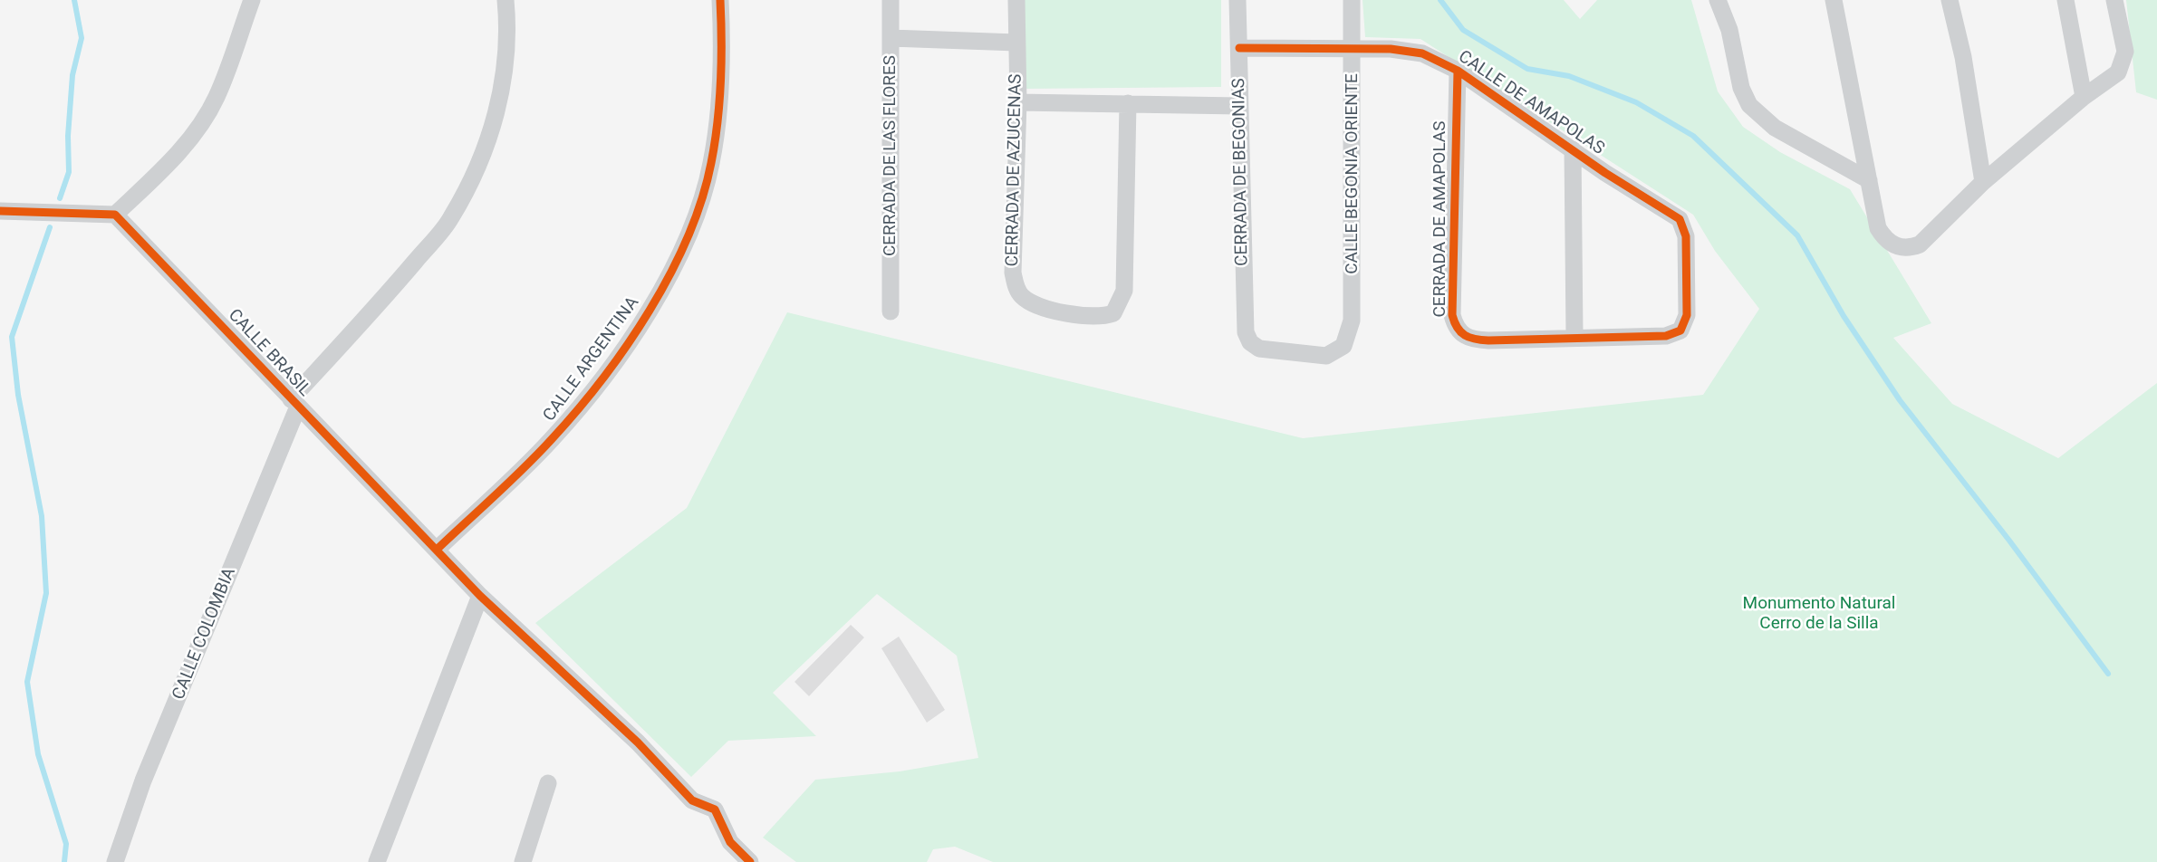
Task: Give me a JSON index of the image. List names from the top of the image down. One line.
{"streets":{"street":["CALLE DE AMAPOLAS","CERRADA DE LAS FLORES","CERRADA DE AZUCENAS","CERRADA DE BEGONIAS","CALLE BEGONIA ORIENTE","CERRADA DE AMAPOLAS","CALLE BRASIL","CALLE ARGENTINA","CALLE COLOMBIA"]},"crossings":[["CALLE DE AMAPOLAS","CERRADA DE BEGONIAS"],["CALLE DE AMAPOLAS","CALLE BEGONIA ORIENTE"],["CALLE DE AMAPOLAS","CERRADA DE AMAPOLAS"],["CERRADA DE BEGONIAS","CALLE BEGONIA ORIENTE"],["CALLE BRASIL","CALLE ARGENTINA"],["CALLE BRASIL","CALLE COLOMBIA"]],"parks":["Monumento Natural Cerro de la Silla"]}
